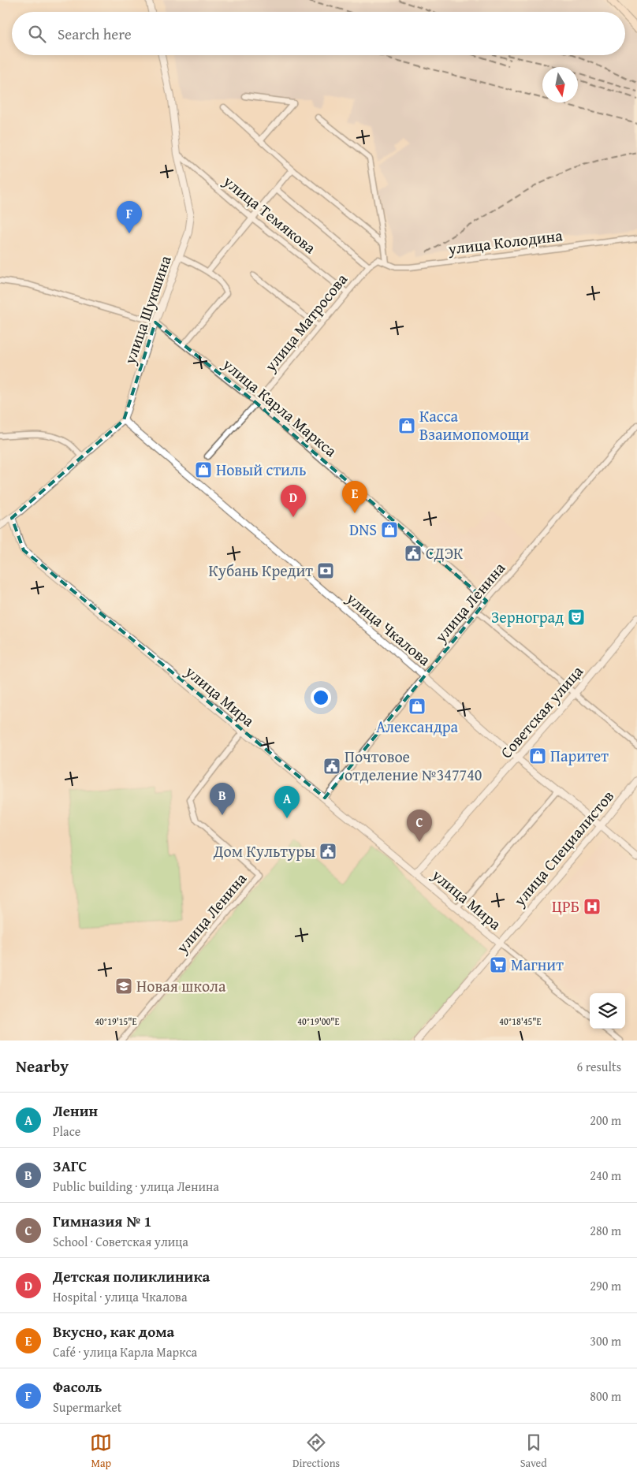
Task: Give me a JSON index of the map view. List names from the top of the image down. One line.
{"streets":{"street":["улица Темякова","улица Колодина","улица Шукшина","улица Матросова","улица Карла Маркса","улица Ленина","улица Чкалова","улица Мира","Советская улица","улица Специалистов"]},"crossings":[["улица Темякова","улица Шукшина"],["улица Темякова","улица Матросова"],["улица Колодина","улица Матросова"],["улица Шукшина","улица Карла Маркса"],["улица Шукшина","улица Чкалова"],["улица Матросова","улица Карла Маркса"],["улица Карла Маркса","улица Ленина"],["улица Ленина","улица Чкалова"],["улица Ленина","улица Мира"],["улица Чкалова","Советская улица"],["улица Чкалова","улица Специалистов"],["улица Мира","Советская улица"],["улица Мира","улица Специалистов"]],"places":{"shop":["Касса Взаимопомощи","Новый стиль","DNS","Александра","Паритет"],"public building":["СДЭК","Почтовое отделение №347740","Дом Культуры"],"bank":["Кубань Кредит"],"theatre":["Зерноград"],"hospital":["ЦРБ"],"supermarket":["Магнит"],"school or university":["Новая школа"]},"north":"bottom","page":{"search":"Search here","pins":["F","E","D","B","A","C"],"heading":["Nearby","6 results"],"list":[{"mark":"A","name":"Ленин","note":"Place","value":"200 m"},{"mark":"B","name":"ЗАГС","note":"Public building · улица Ленина","value":"240 m"},{"mark":"C","name":"Гимназия № 1","note":"School · Советская улица","value":"280 m"},{"mark":"D","name":"Детская поликлиника","note":"Hospital · улица Чкалова","value":"290 m"},{"mark":"E","name":"Вкусно, как дома","note":"Café · улица Карла Маркса","value":"300 m"},{"mark":"F","name":"Фасоль","note":"Supermarket","value":"800 m"}],"nav":["Map","Directions","Saved"]},"coordinates":["40°19'15\"E","40°19'00\"E","40°18'45\"E"]}
